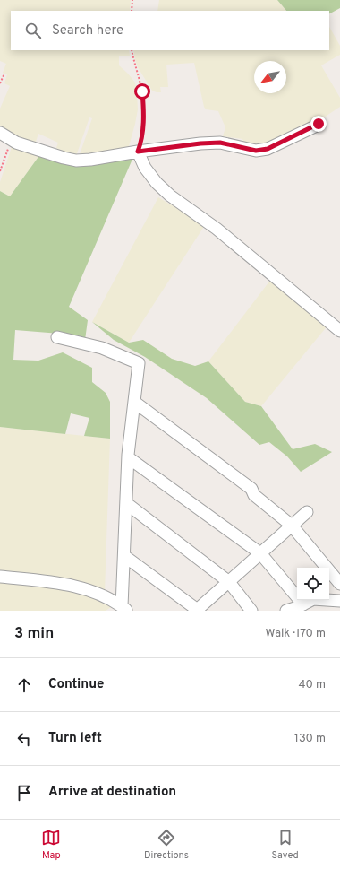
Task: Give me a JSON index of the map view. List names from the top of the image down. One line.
{"north":"bottom left","page":{"search":"Search here","heading":["3 min","Walk · 170 m"],"list":[["Continue","40 m"],["Turn left","130 m"],"Arrive at destination"],"nav":["Map","Directions","Saved"]}}
